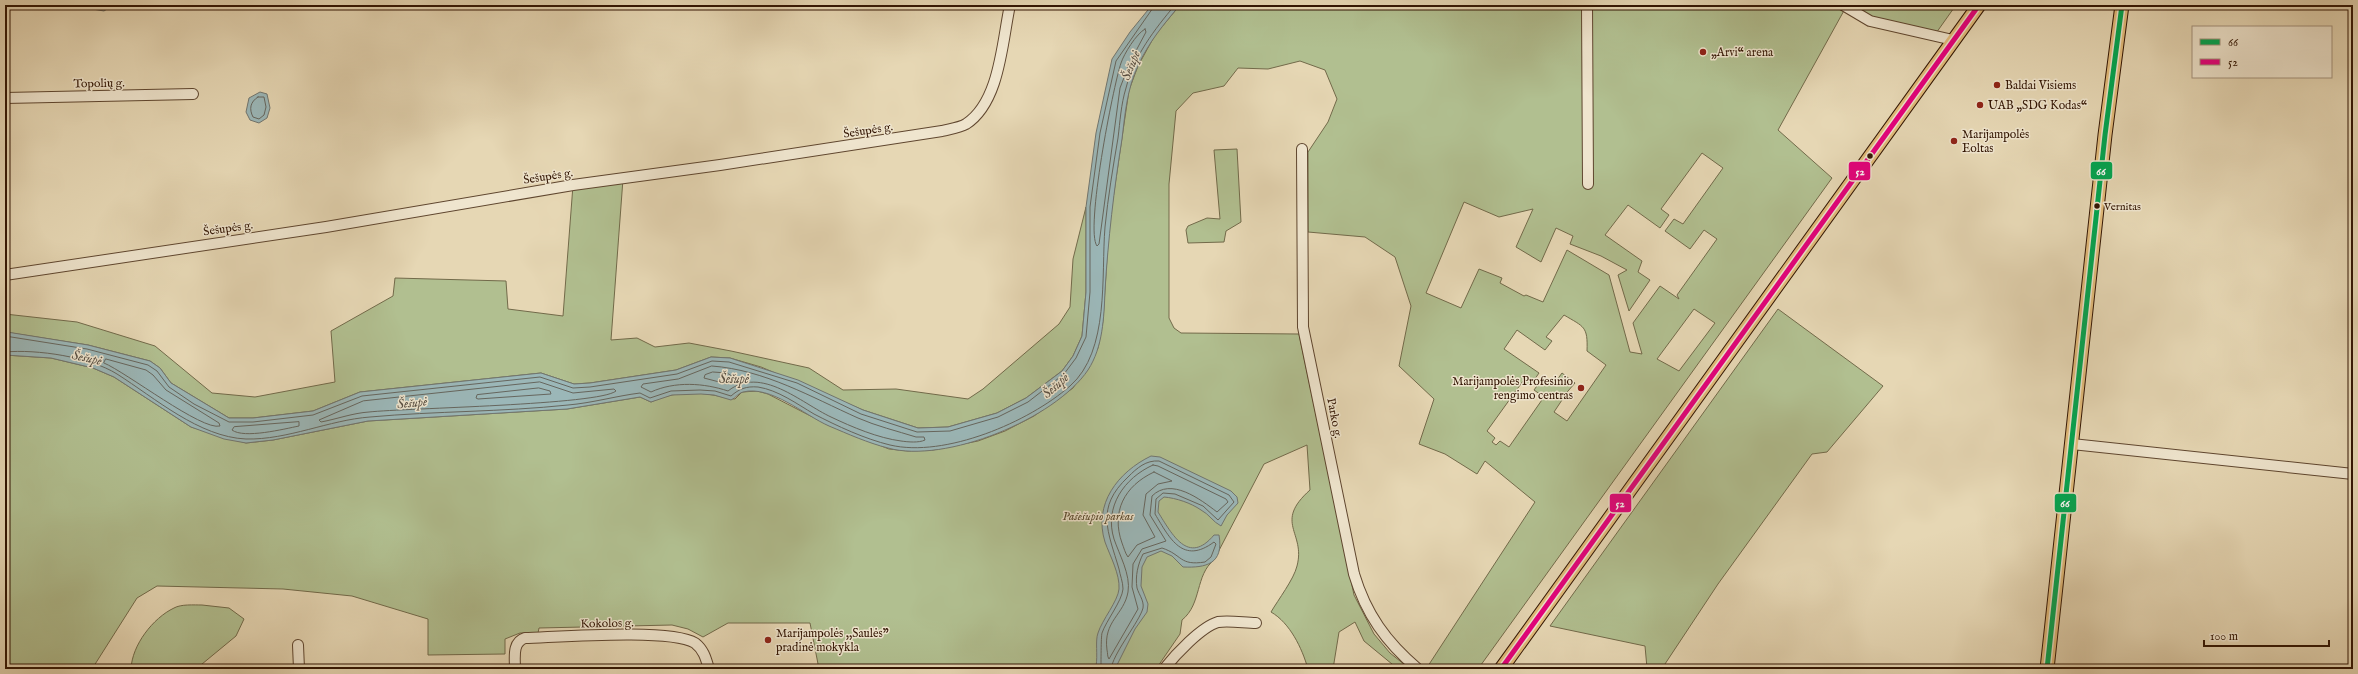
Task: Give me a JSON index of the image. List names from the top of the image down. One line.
{"streets":{"street":["Topolių g.","Šešupės g.","Parko g.","Kokolos g."]},"water":["Šešupė"],"parks":["Pašešupio parkas"],"places":["„Arvi“ arena","Baldai Visiems","UAB „SDG Kodas“","Marijampolės Eoltas","Vernitas","Marijampolės Profesinio rengimo centras","Marijampolės ,,Saulės\" pradinė mokykla"],"lines":["transit line 66","transit line 52"],"legend":["66","52"],"scale_bar":"100 m"}
